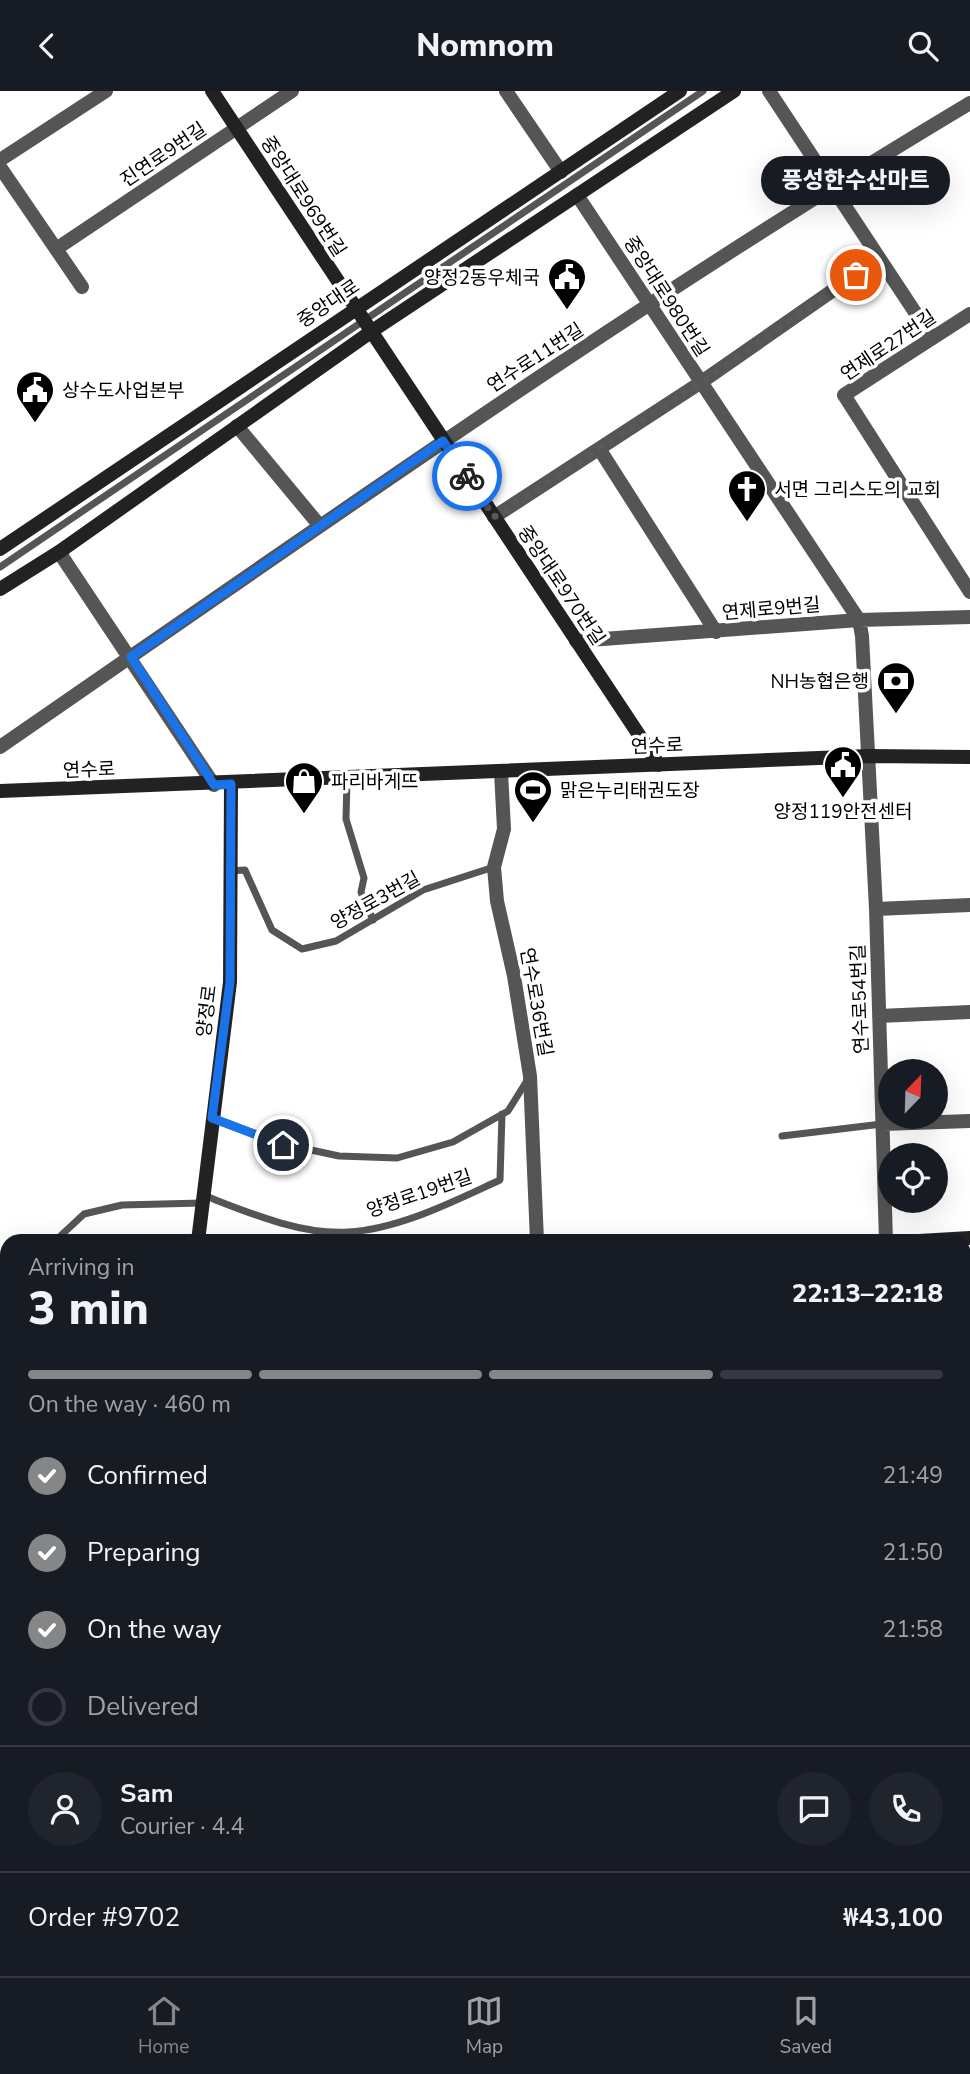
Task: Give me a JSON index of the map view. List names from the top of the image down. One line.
{"streets":{"main road":["중앙대로969번길","중앙대로","중앙대로970번길","연수로","양정로"],"street":["진연로9번길","중앙대로980번길","연제로27번길","연수로11번길","연제로9번길","연수로54번길","연수로36번길"],"lane":["양정로3번길","양정로19번길"]},"crossings":[["진연로9번길","중앙대로969번길"],["중앙대로969번길","중앙대로"],["중앙대로969번길","중앙대로970번길"],["중앙대로980번길","연수로11번길"],["중앙대로980번길","연제로9번길"],["중앙대로980번길","연수로"],["중앙대로980번길","연수로54번길"],["연수로11번길","중앙대로970번길"],["중앙대로970번길","연제로9번길"],["중앙대로970번길","연수로"],["연수로","연수로54번길"],["연수로","연수로36번길"],["연수로","양정로"],["양정로3번길","연수로36번길"],["양정로3번길","양정로"],["양정로","양정로19번길"]],"places":{"other":["풍성한수산마트"],"public building":["양정2동우체국","상수도사업본부","양정119안전센터"],"church":["서면 그리스도의 교회"],"bank":["NH농협은행"],"shop":["파리바게뜨"],"sports":["맑은누리태권도장"]},"north":"top right","page":{"header":"Nomnom","bubble":"풍성한수산마트","heading":["3 min","Arriving in","22:13–22:18"],"panel":["Sam","Courier · 4.4","Order #9702","₩43,100"],"bar":"On the way · 460 m","list":[["Confirmed","21:49"],["Preparing","21:50"],["On the way","21:58"],"Delivered"],"tabs":["Home","Map","Saved"]}}
